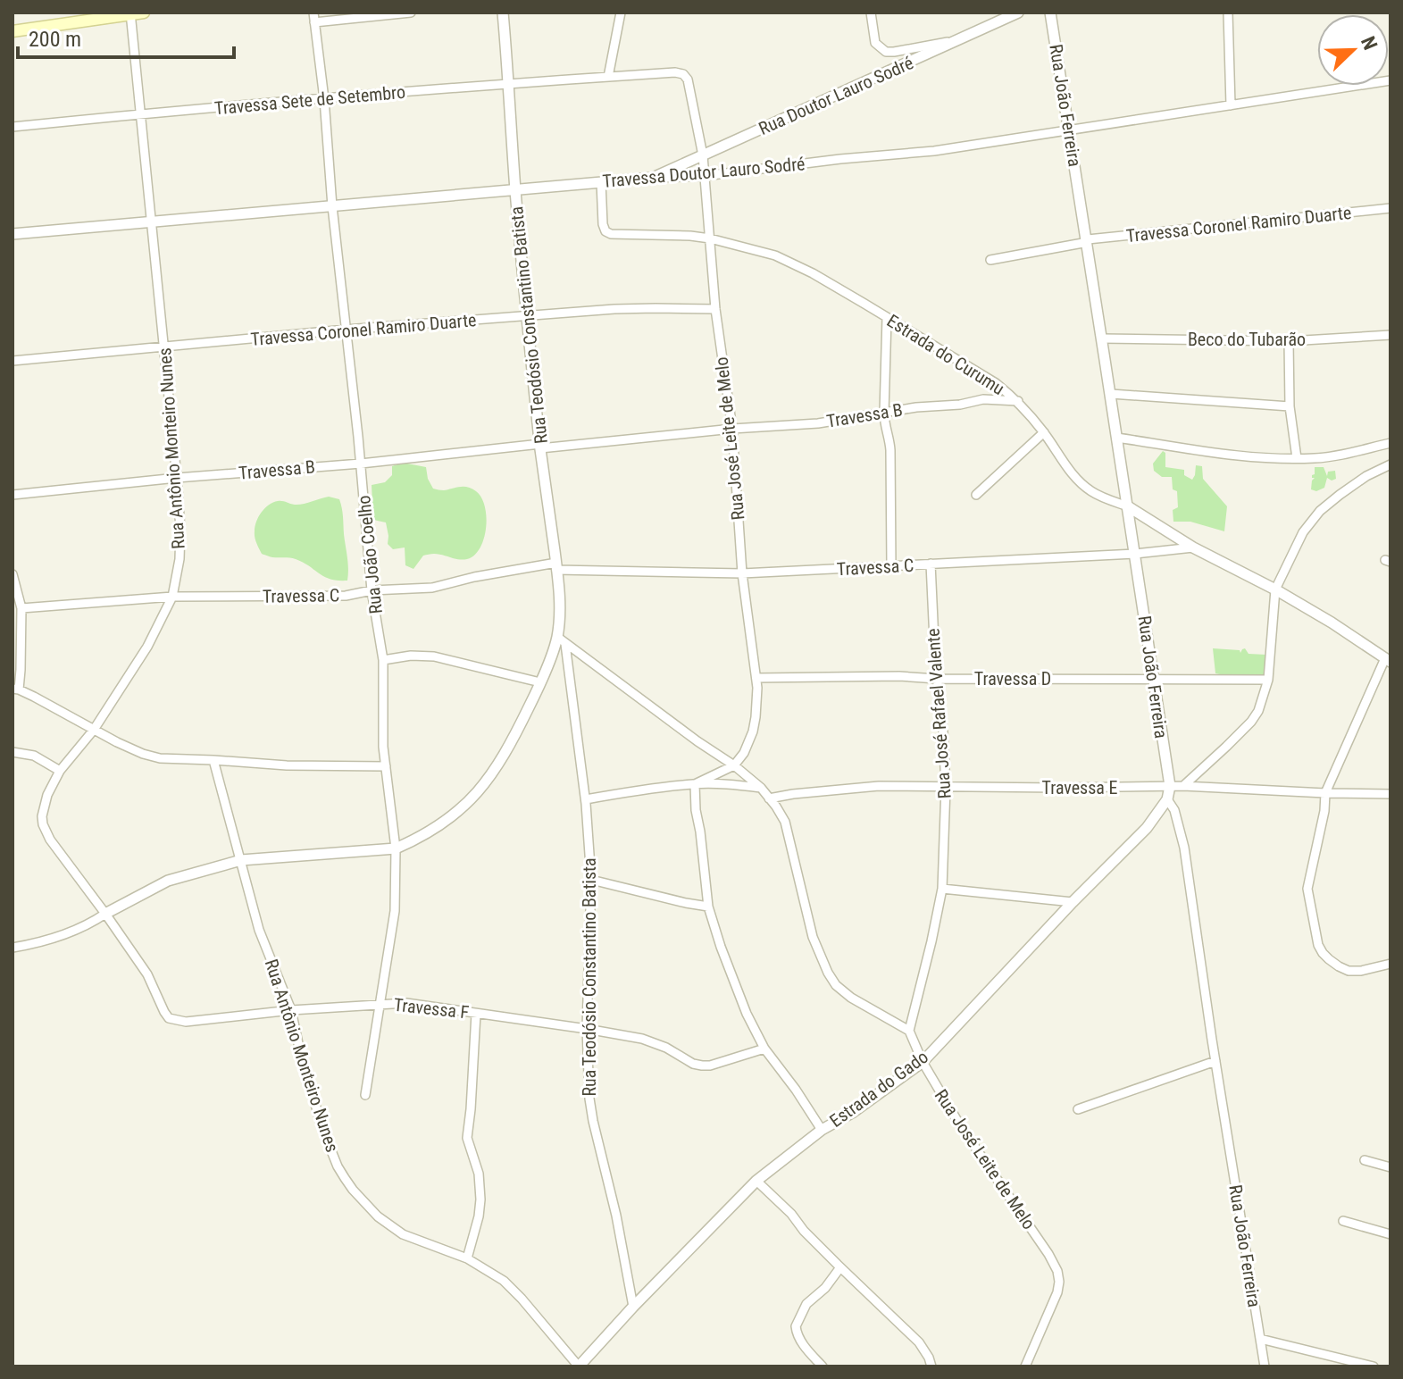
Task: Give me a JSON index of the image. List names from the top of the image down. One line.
{"streets":{"street":["Rua Doutor Lauro Sodré","Travessa Sete de Setembro","Rua João Ferreira","Travessa Doutor Lauro Sodré","Travessa Coronel Ramiro Duarte","Rua Teodósio Constantino Batista","Beco do Tubarão","Estrada do Curumu","Travessa B","Rua José Leite de Melo","Rua Antônio Monteiro Nunes","Rua João Coelho","Travessa C","Travessa D","Rua José Rafael Valente","Travessa E","Travessa F","Estrada do Gado"]},"crossings":[["Rua Doutor Lauro Sodré","Travessa Doutor Lauro Sodré"],["Rua Doutor Lauro Sodré","Rua José Leite de Melo"],["Travessa Sete de Setembro","Rua Teodósio Constantino Batista"],["Travessa Sete de Setembro","Rua José Leite de Melo"],["Travessa Sete de Setembro","Rua Antônio Monteiro Nunes"],["Travessa Sete de Setembro","Rua João Coelho"],["Rua João Ferreira","Travessa Doutor Lauro Sodré"],["Rua João Ferreira","Travessa Coronel Ramiro Duarte"],["Rua João Ferreira","Beco do Tubarão"],["Rua João Ferreira","Estrada do Curumu"],["Rua João Ferreira","Travessa C"],["Rua João Ferreira","Travessa D"],["Rua João Ferreira","Travessa E"],["Rua João Ferreira","Estrada do Gado"],["Travessa Doutor Lauro Sodré","Rua Teodósio Constantino Batista"],["Travessa Doutor Lauro Sodré","Estrada do Curumu"],["Travessa Doutor Lauro Sodré","Rua José Leite de Melo"],["Travessa Doutor Lauro Sodré","Rua Antônio Monteiro Nunes"],["Travessa Doutor Lauro Sodré","Rua João Coelho"],["Travessa Coronel Ramiro Duarte","Rua Teodósio Constantino Batista"],["Travessa Coronel Ramiro Duarte","Rua José Leite de Melo"],["Travessa Coronel Ramiro Duarte","Rua Antônio Monteiro Nunes"],["Travessa Coronel Ramiro Duarte","Rua João Coelho"],["Rua Teodósio Constantino Batista","Travessa B"],["Rua Teodósio Constantino Batista","Travessa C"],["Rua Teodósio Constantino Batista","Travessa F"],["Rua Teodósio Constantino Batista","Estrada do Gado"],["Estrada do Curumu","Travessa B"],["Estrada do Curumu","Rua José Leite de Melo"],["Estrada do Curumu","Travessa C"],["Travessa B","Rua José Leite de Melo"],["Travessa B","Rua Antônio Monteiro Nunes"],["Travessa B","Rua João Coelho"],["Rua José Leite de Melo","Travessa C"],["Rua José Leite de Melo","Travessa D"],["Rua José Leite de Melo","Rua José Rafael Valente"],["Rua José Leite de Melo","Estrada do Gado"],["Rua Antônio Monteiro Nunes","Travessa C"],["Rua Antônio Monteiro Nunes","Travessa F"],["Rua Antônio Monteiro Nunes","Estrada do Gado"],["Rua João Coelho","Travessa C"],["Rua João Coelho","Travessa F"],["Travessa C","Rua José Rafael Valente"],["Travessa D","Rua José Rafael Valente"],["Rua José Rafael Valente","Travessa E"]],"scale_bar":"200 m","north":"top right"}
